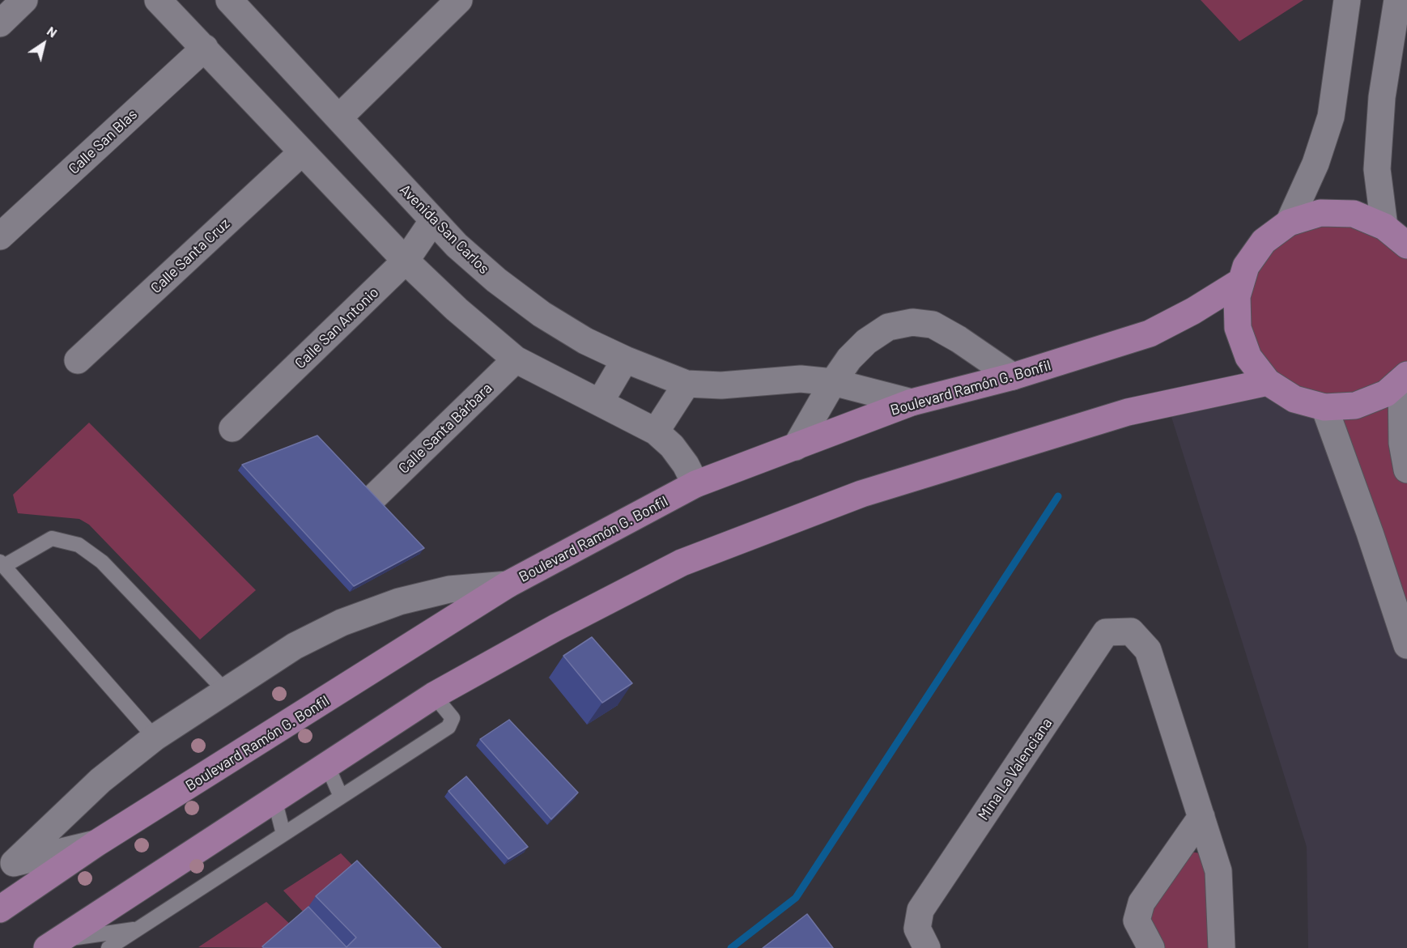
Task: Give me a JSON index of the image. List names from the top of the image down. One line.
{"streets":{"main road":["Boulevard Ramón G. Bonfil"],"street":["Calle San Blas","Avenida San Carlos","Calle Santa Cruz","Calle San Antonio","Calle Santa Bárbara","Mina La Valenciana"]},"crossings":[["Avenida San Carlos","Calle San Antonio"],["Avenida San Carlos","Boulevard Ramón G. Bonfil"]],"north":"top right"}
